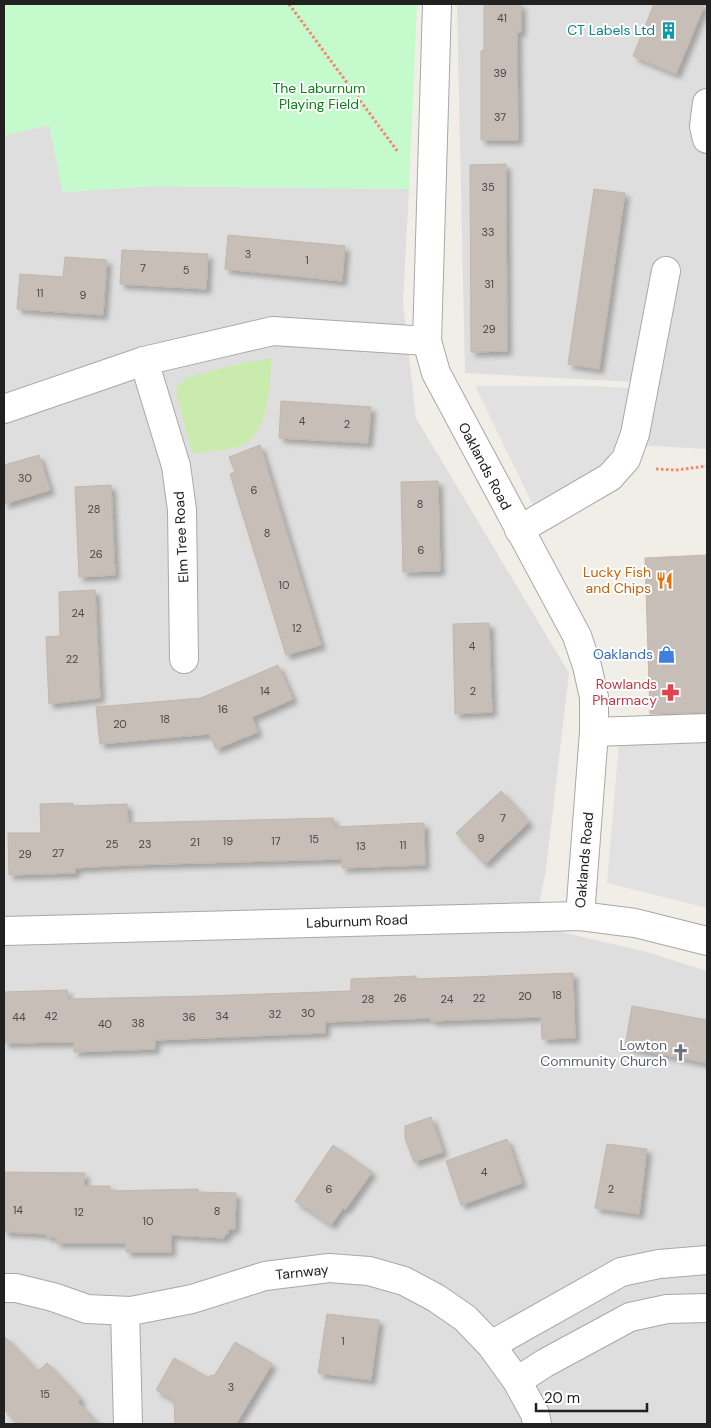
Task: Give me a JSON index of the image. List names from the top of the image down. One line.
{"streets":{"street":["Oaklands Road","Elm Tree Road","Laburnum Road","Tarnway"]},"crossings":[["Oaklands Road","Laburnum Road"]],"parks":["The Laburnum Playing Field"],"places":{"building":["CT Labels Ltd"],"restaurant":["Lucky Fish and Chips"],"shop":["Oaklands"],"pharmacy":["Rowlands Pharmacy"],"church":["Lowton Community Church"]},"house_numbers":["41","39","37","35","33","3","1","7","5","31","11","9","29","4","2","30","6","8","28","8","6","26","10","24","12","4","22","14","2","16","18","20","7","9","15","19","17","21","25","23","11","13","27","29","18","20","26","22","28","24","30","32","42","34","44","36","38","40","4","6","2","14","8","12","10","1","3","15"],"scale_bar":"20 m"}
